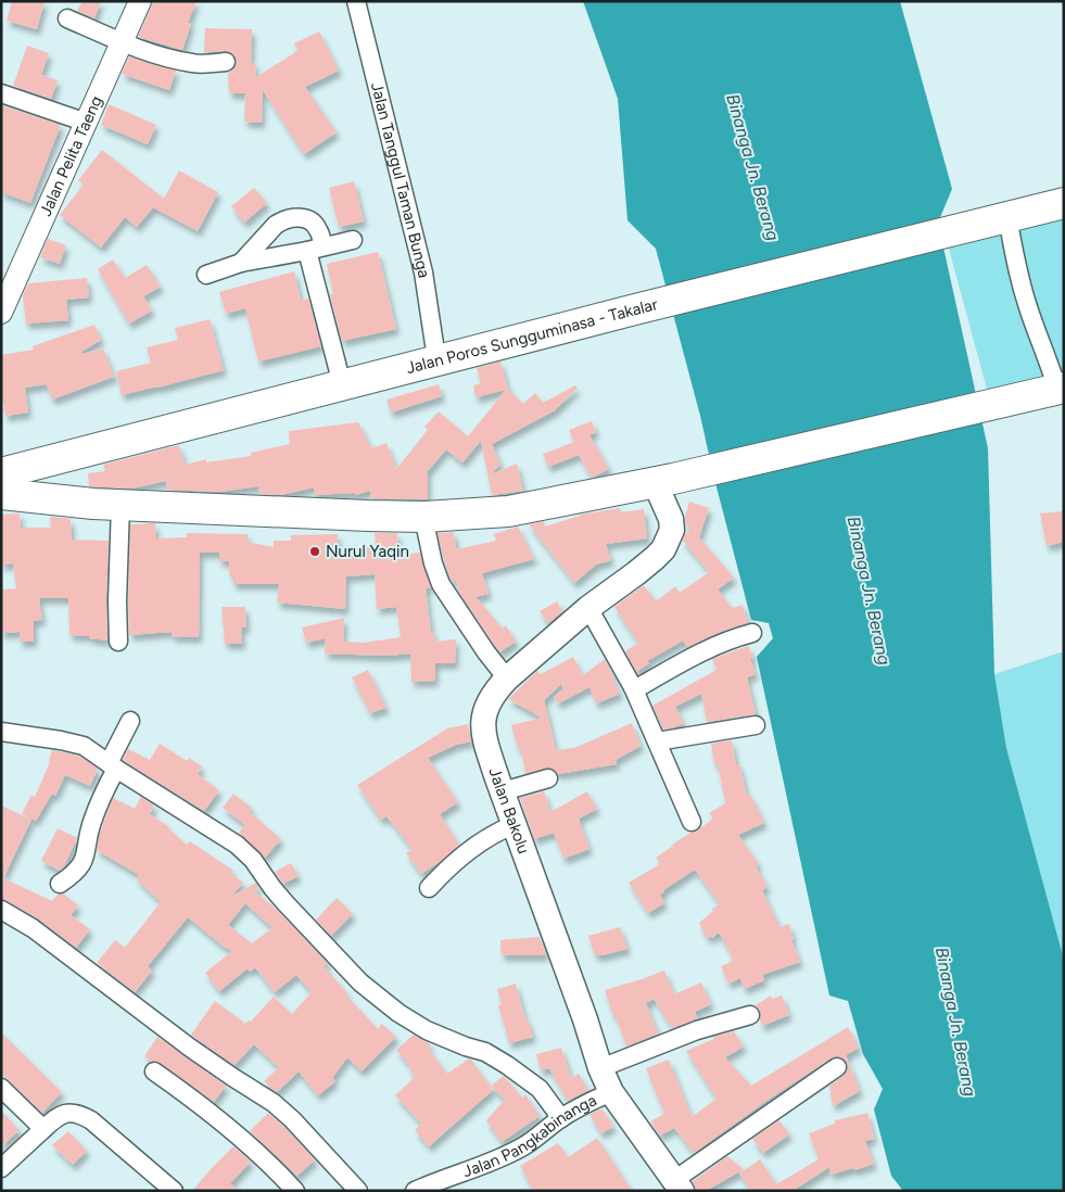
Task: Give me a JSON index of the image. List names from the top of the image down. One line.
{"streets":{"highway":["Jalan Poros Sungguminasa - Takalar"],"main road":["Jalan Bakolu"],"street":["Jalan Pelita Taeng","Jalan Tanggul Taman Bunga","Jalan Pangkabinanga"]},"crossings":[["Jalan Tanggul Taman Bunga","Jalan Poros Sungguminasa - Takalar"],["Jalan Bakolu","Jalan Pangkabinanga"]],"water":["Binanga Jn. Berang"],"places":["Nurul Yaqin"]}
